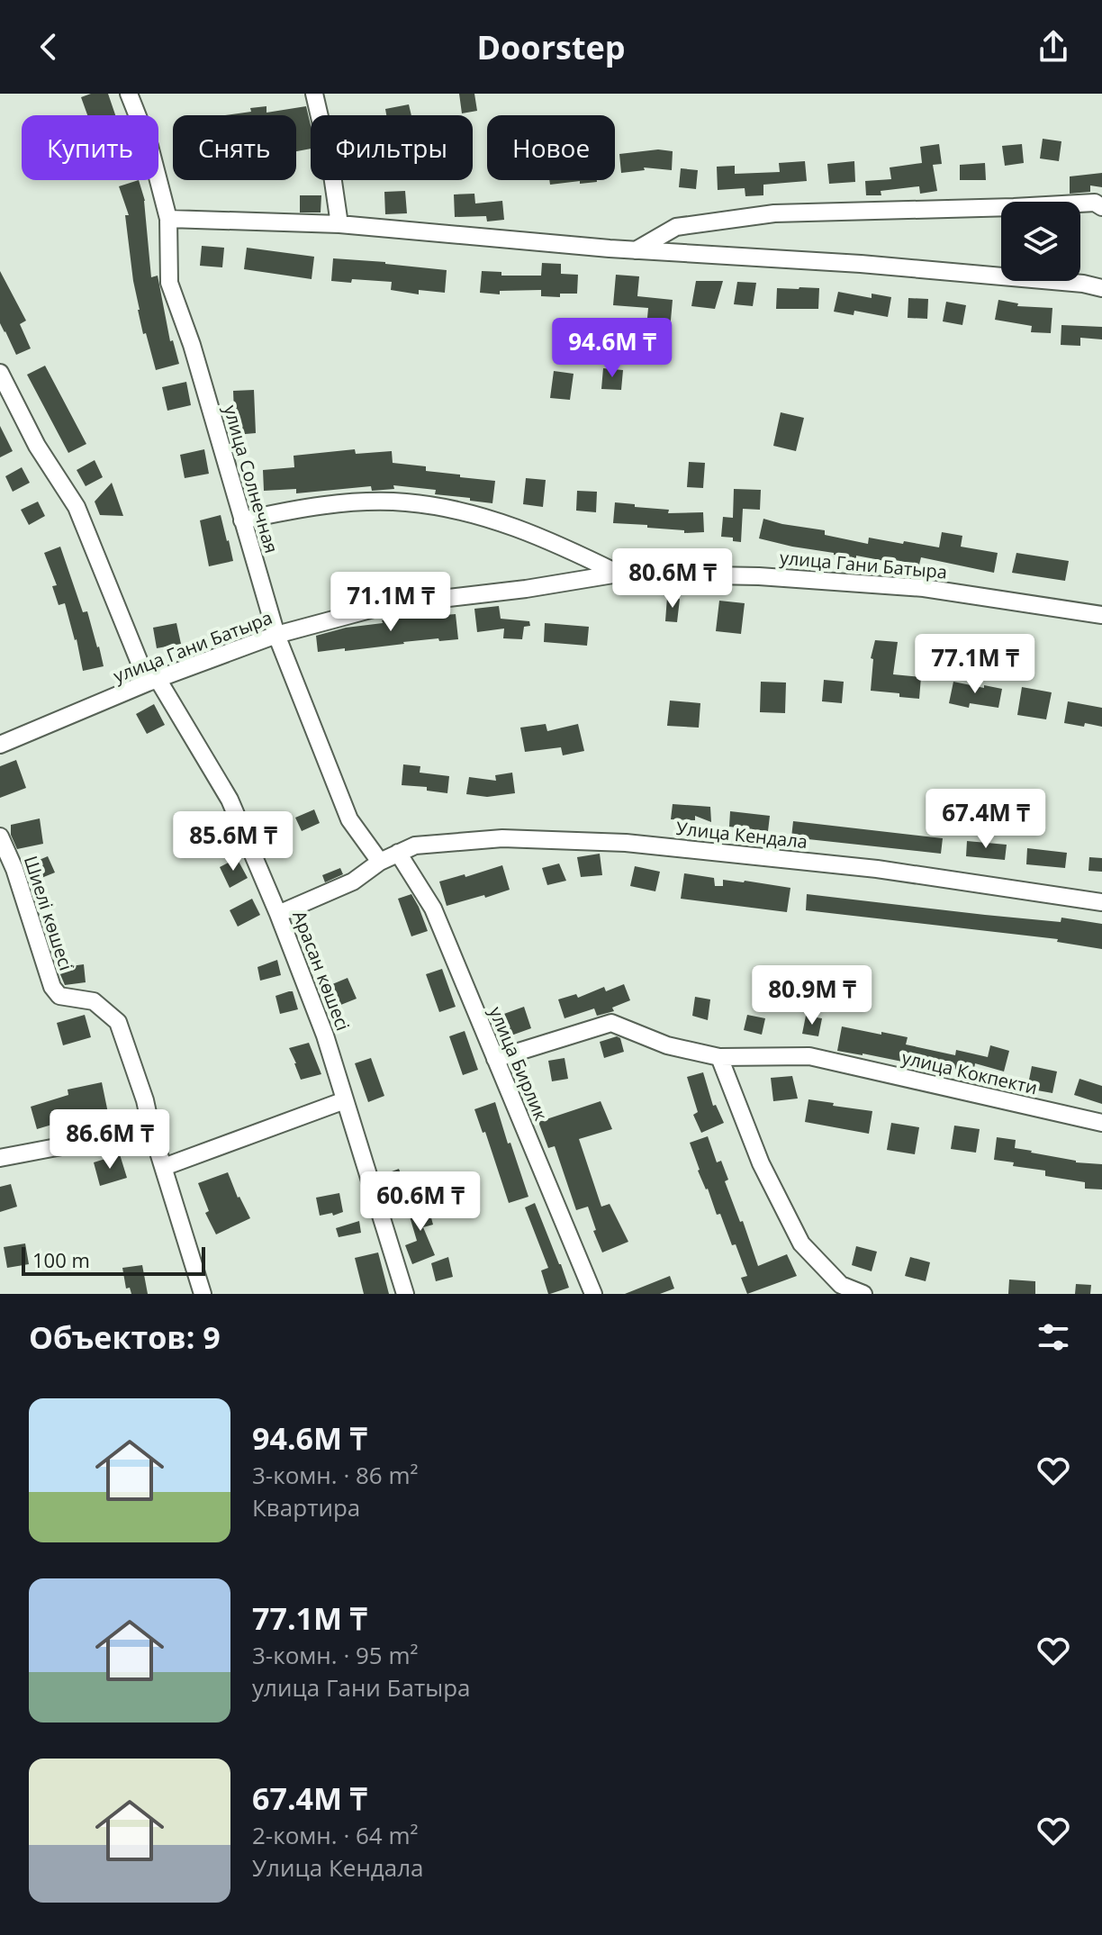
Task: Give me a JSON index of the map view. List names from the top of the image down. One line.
{"streets":{"street":["улица Солнечная","улица Гани Батыра","Улица Кендала","Шиелі көшесі","Арасан көшесі","улица Бирлик","улица Кокпекти"]},"crossings":[["улица Солнечная","улица Гани Батыра"],["улица Солнечная","Улица Кендала"],["улица Гани Батыра","Арасан көшесі"],["Улица Кендала","Арасан көшесі"],["Улица Кендала","улица Бирлик"],["улица Бирлик","улица Кокпекти"]],"scale_bar":"100 m","page":{"header":"Doorstep","chip":["Купить","Снять","Фильтры","Новое"],"price":["94.6M ₸","80.6M ₸","71.1M ₸","77.1M ₸","67.4M ₸","85.6M ₸","80.9M ₸","86.6M ₸","60.6M ₸"],"scale":"100 m","heading":"Объектов: 9","list":[{"name":"94.6M ₸","note":"3-комн. · 86 m² · Квартира"},{"name":"77.1M ₸","note":"3-комн. · 95 m² · улица Гани Батыра"},{"name":"67.4M ₸","note":"2-комн. · 64 m² · Улица Кендала"}]}}
